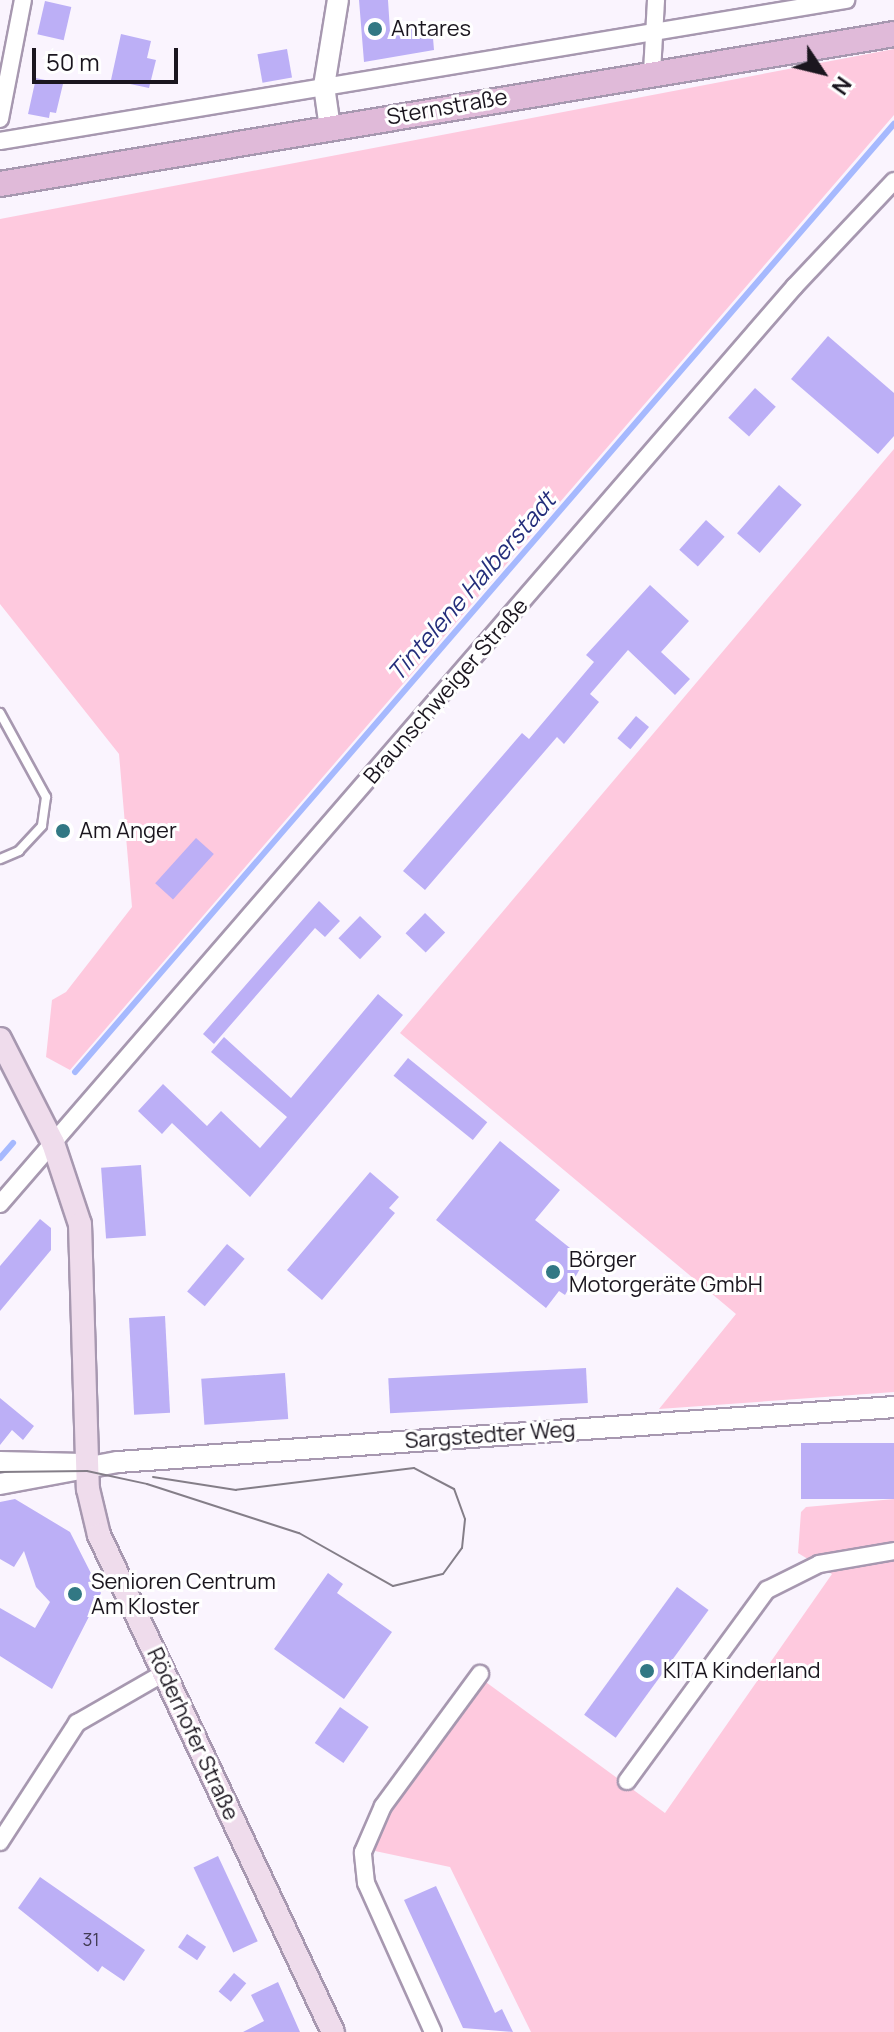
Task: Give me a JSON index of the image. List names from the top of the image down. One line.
{"streets":{"main road":["Sternstraße","Röderhofer Straße"],"street":["Braunschweiger Straße","Sargstedter Weg"]},"crossings":[["Braunschweiger Straße","Röderhofer Straße"],["Sargstedter Weg","Röderhofer Straße"]],"water":["Tintelene Halberstadt"],"places":["Antares","Am Anger","Börger Motorgeräte GmbH","Senioren Centrum Am Kloster","KITA Kinderland"],"house_numbers":["31"],"scale_bar":"50 m","north":"bottom right"}
